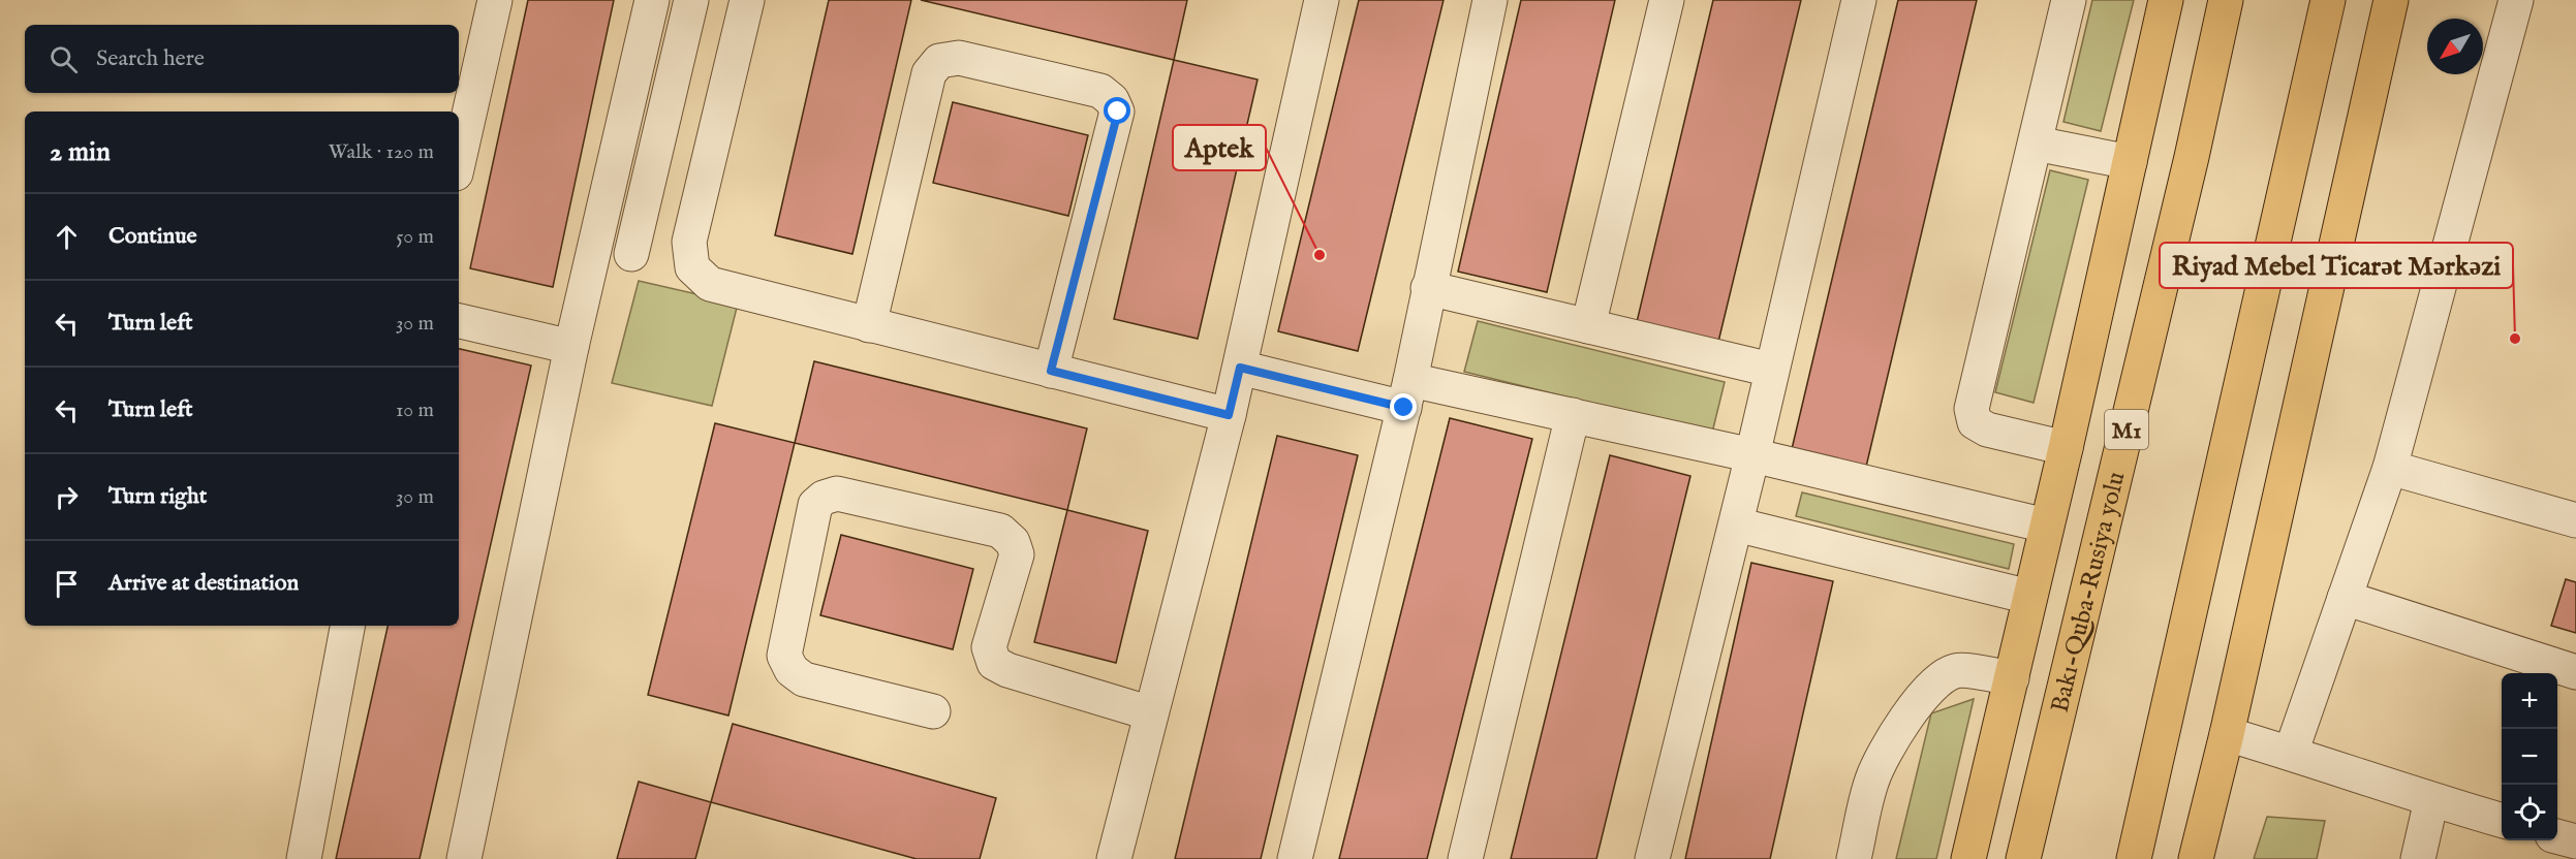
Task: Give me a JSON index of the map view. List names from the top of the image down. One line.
{"streets":{"highway":["M1","Bakı-Quba-Rusiya yolu"]},"places":["Aptek","Riyad Mebel Ticarət Mərkəzi"],"north":"bottom left","page":{"search":"Search here","heading":["2 min","Walk · 120 m"],"list":[["Continue","50 m"],["Turn left","30 m"],["Turn left","10 m"],["Turn right","30 m"],"Arrive at destination"],"map_buttons":["+","−"]}}
